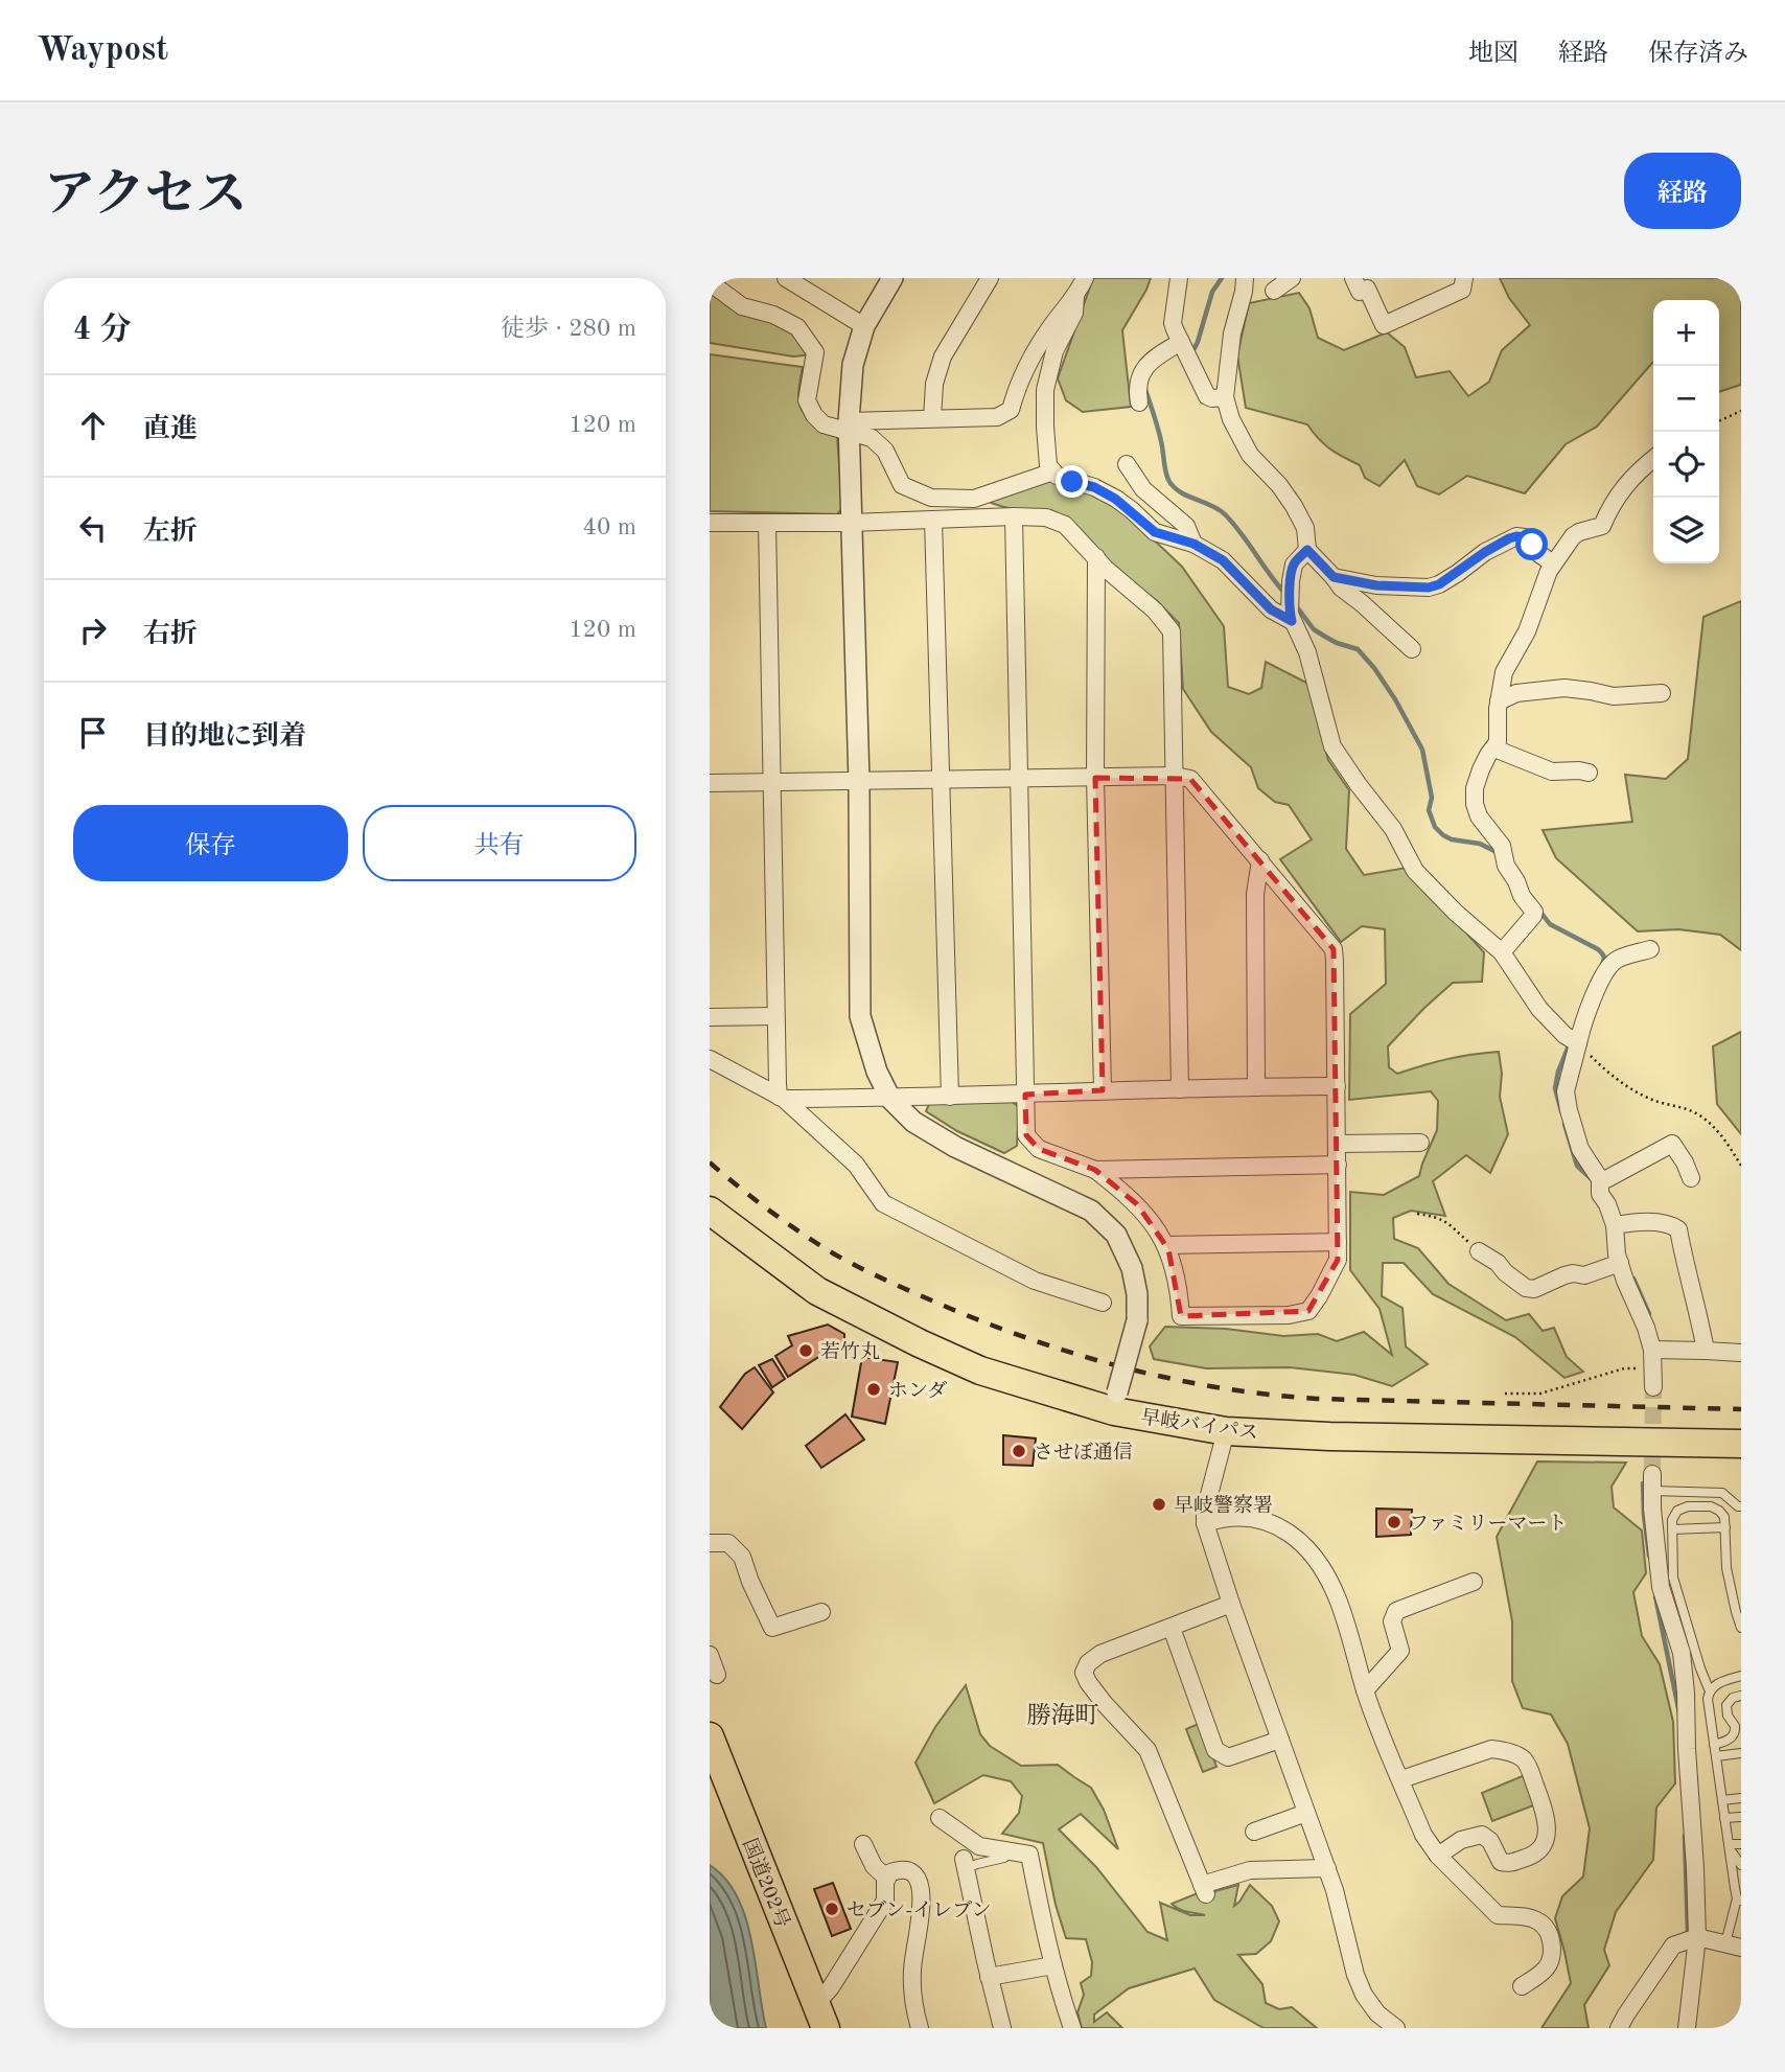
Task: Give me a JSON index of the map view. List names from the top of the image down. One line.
{"streets":{"highway":["早岐バイパス","国道202号"]},"districts":["勝海町"],"places":["若竹丸","ホンダ","させぼ通信","早岐警察署","ファミリーマート","セブン-イレブン"],"page":{"header":"Waypost","nav":["地図","経路","保存済み"],"title":"アクセス","buttons":["経路",["保存","共有"]],"heading":["4 分","徒歩 · 280 m"],"map_buttons":["+","−"],"list":[["直進","120 m"],["左折","40 m"],["右折","120 m"],"目的地に到着"]}}
